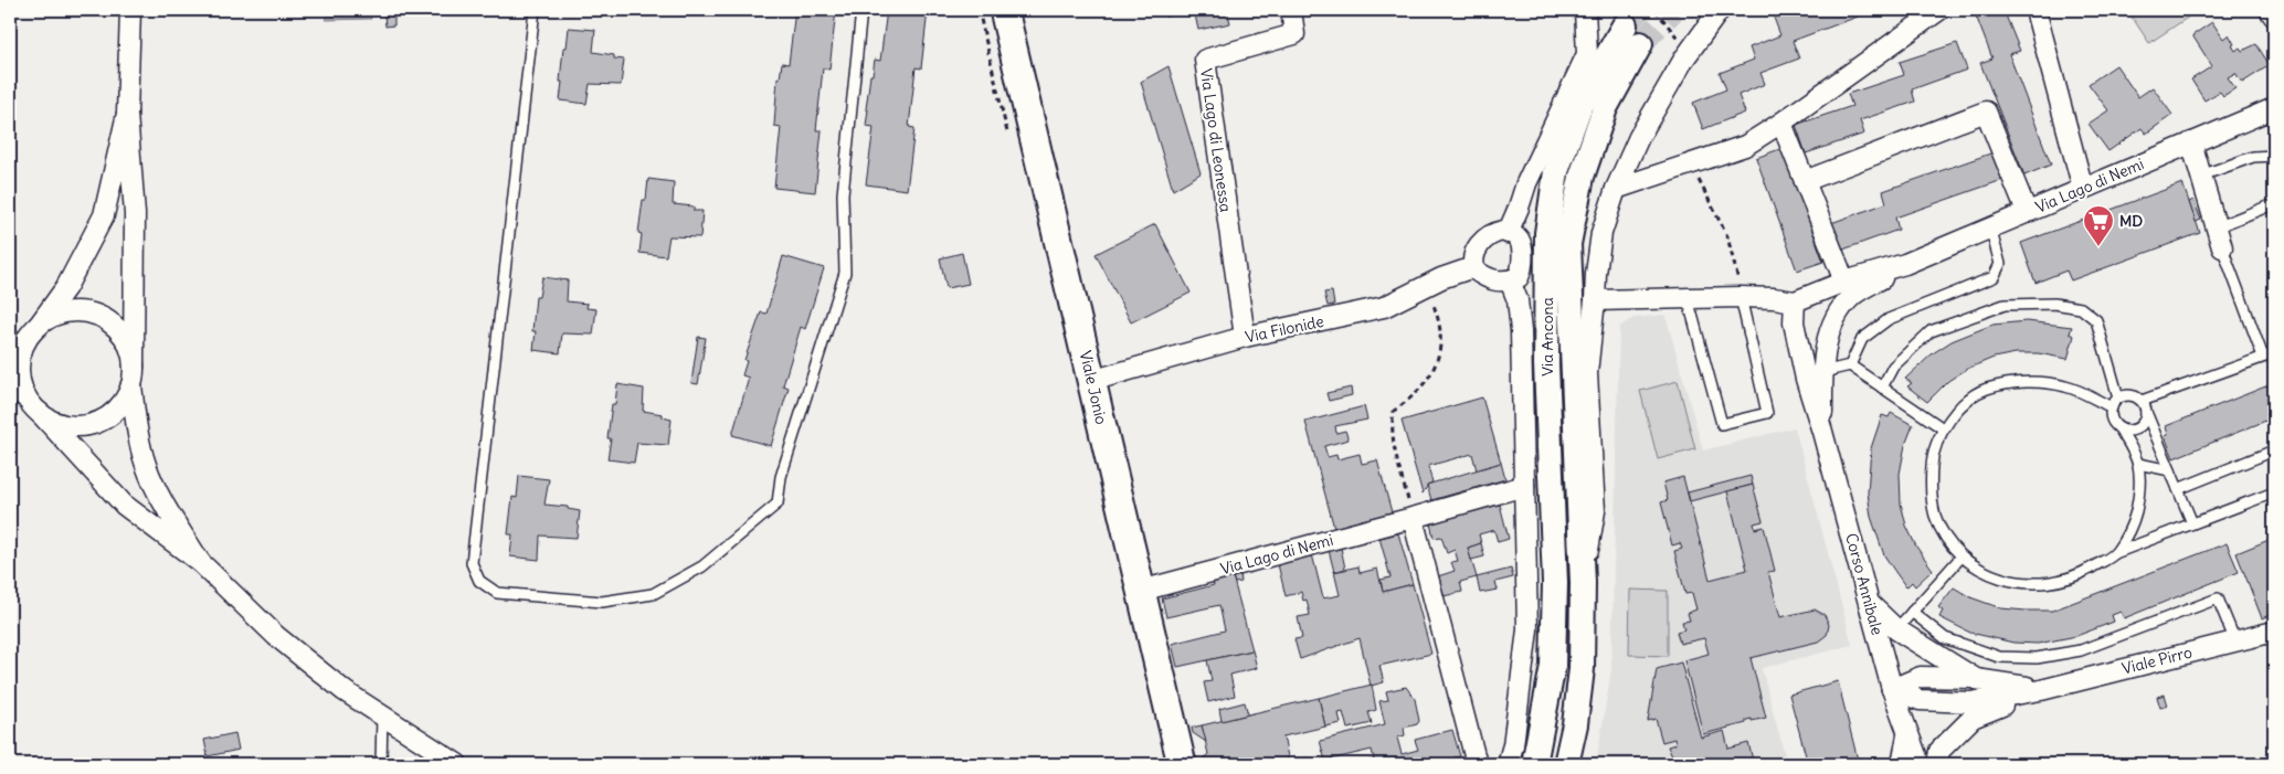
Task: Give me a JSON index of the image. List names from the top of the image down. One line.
{"streets":{"main road":["Viale Jonio"],"street":["Via Lago di Leonessa","Via Lago di Nemi","Via Filonide","Via Ancona","Corso Annibale","Viale Pirro"]},"crossings":[["Via Lago di Leonessa","Via Filonide"],["Via Lago di Nemi","Viale Jonio"],["Via Filonide","Viale Jonio"],["Corso Annibale","Viale Pirro"]],"places":{"supermarket":["MD"]}}
